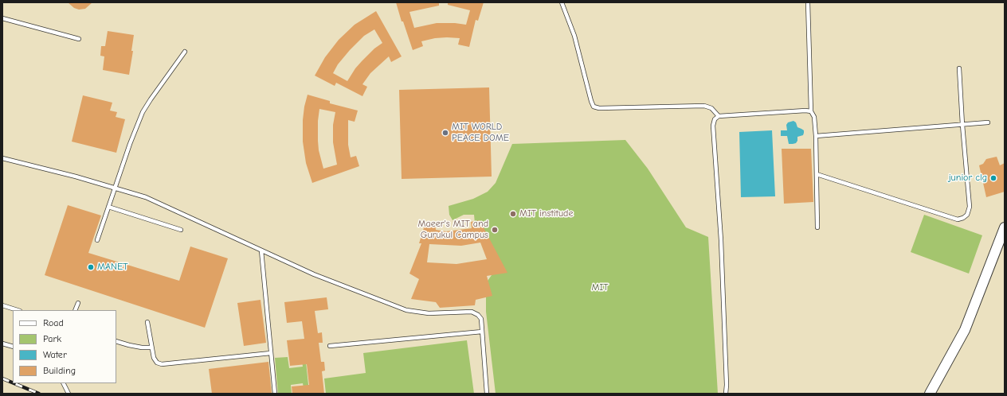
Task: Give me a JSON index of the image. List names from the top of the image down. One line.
{"parks":["MIT"],"places":["MIT WORLD PEACE DOME","junior clg","MIT institude","Maeer's MIT and Gurukul Campus","MANET"],"legend":["Road","Park","Water","Building"]}
